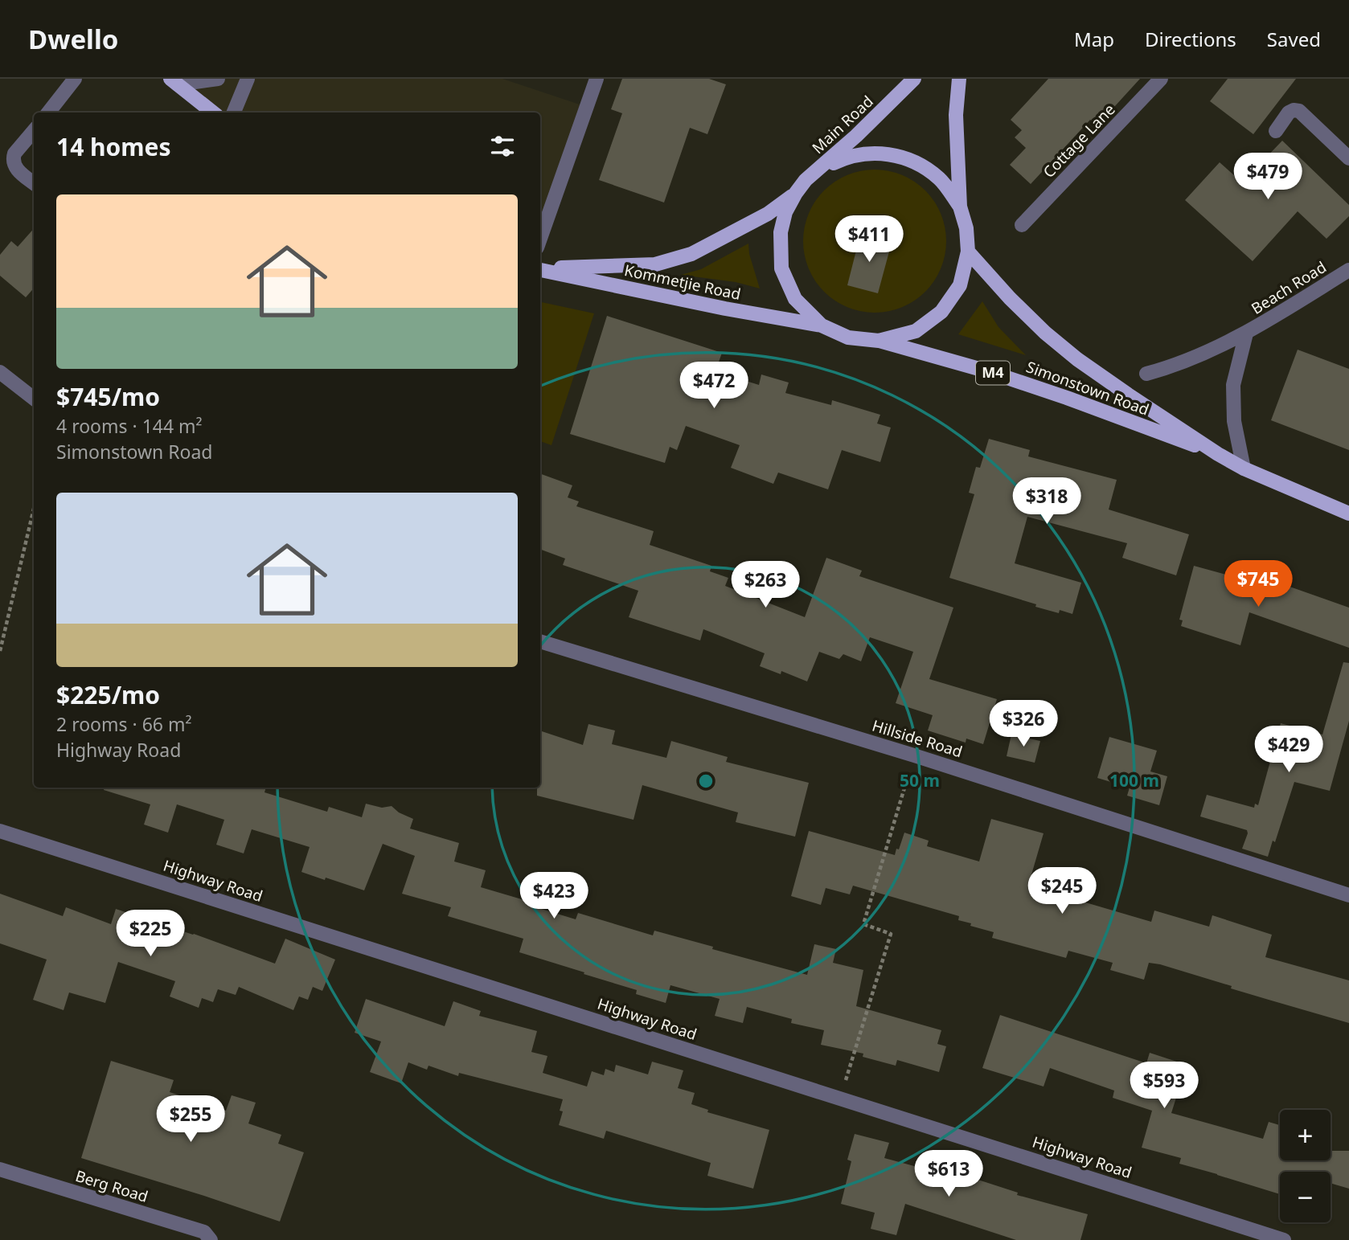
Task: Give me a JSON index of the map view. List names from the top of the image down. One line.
{"streets":{"main road":["Main Road","Kommetjie Road","M4","Simonstown Road"],"street":["Cottage Lane","Beach Road","Hillside Road","Highway Road","Berg Road"]},"crossings":[["Main Road","Kommetjie Road"],["Main Road","Simonstown Road"],["Kommetjie Road","Simonstown Road"],["Beach Road","Simonstown Road"]],"page":{"header":"Dwello","nav":["Map","Directions","Saved"],"heading":"14 homes","price":["$479","$411","$472","$318","$745","$263","$326","$429","$245","$423","$225","$593","$255","$613"],"list":[{"name":"$745/mo","note":"4 rooms · 144 m² · Simonstown Road"},{"name":"$225/mo","note":"2 rooms · 66 m² · Highway Road"}],"map_buttons":["+","−"]},"rings":["50 m","100 m"]}
